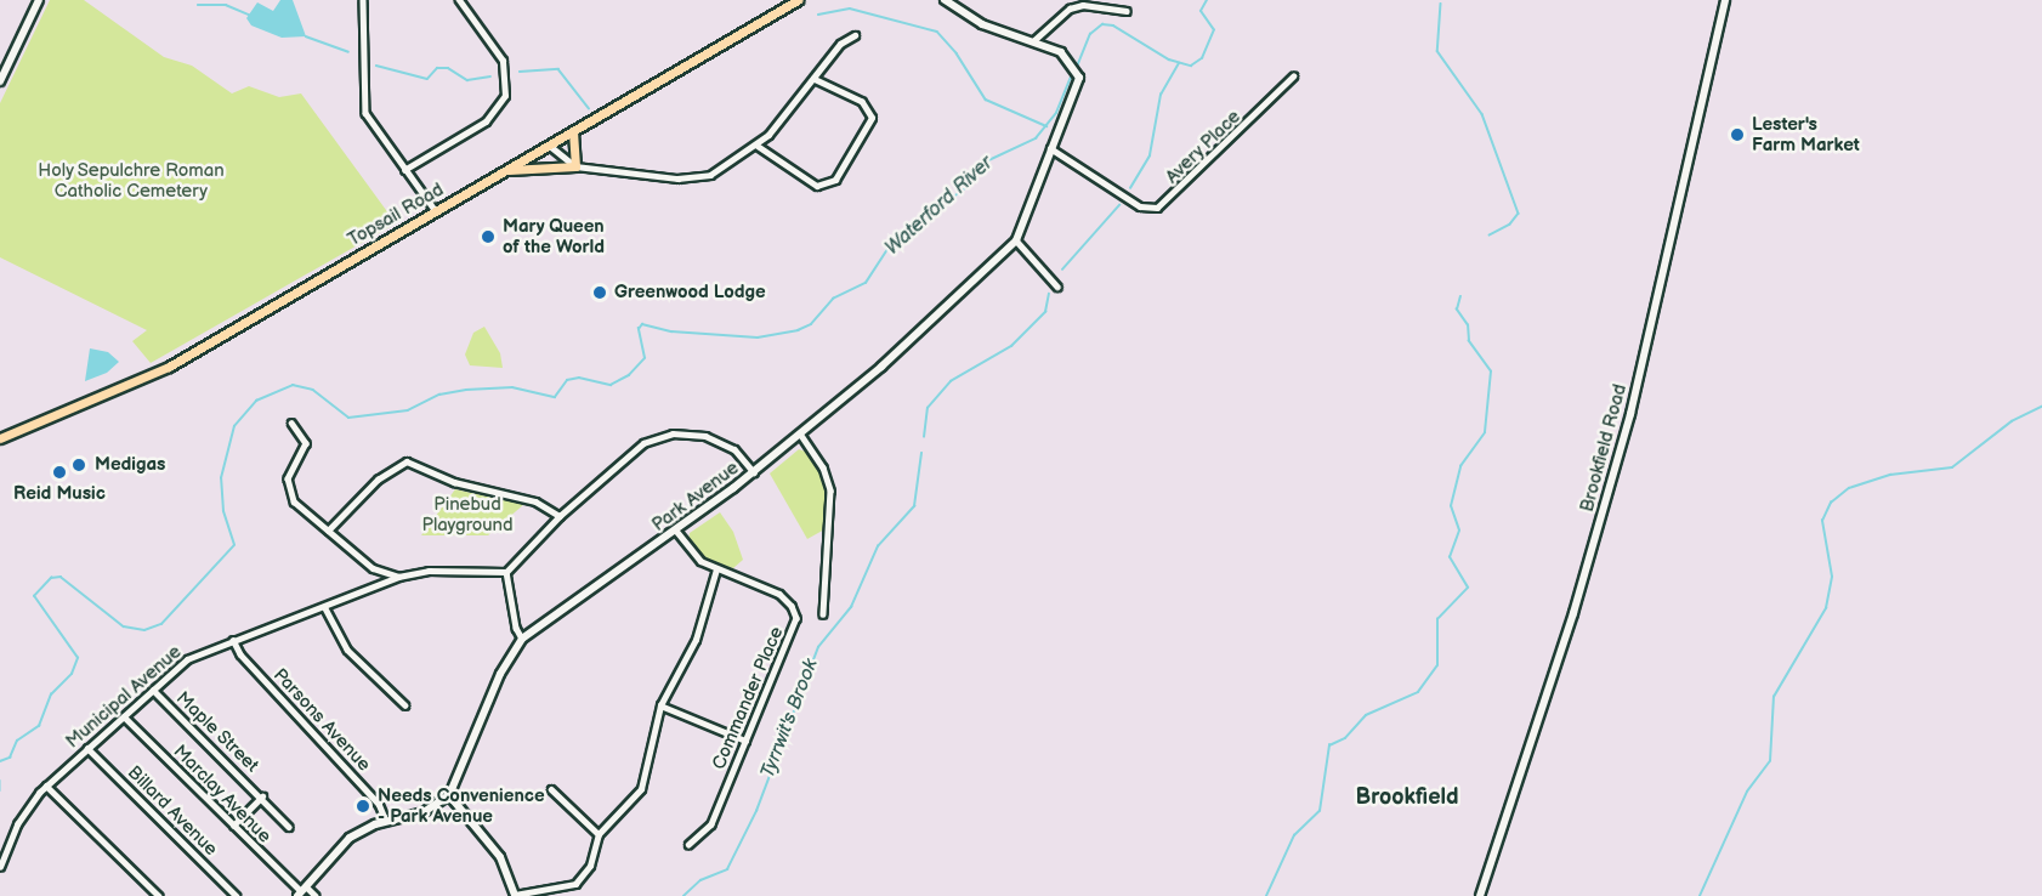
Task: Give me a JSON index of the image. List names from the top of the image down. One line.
{"streets":{"main road":["Topsail Road","Brookfield Road","Park Avenue"],"street":["Avery Place","Municipal Avenue","Commander Place","Parsons Avenue","Maple Street","Marclay Avenue","Billard Avenue"]},"crossings":[["Avery Place","Park Avenue"],["Park Avenue","Commander Place"],["Municipal Avenue","Parsons Avenue"],["Municipal Avenue","Maple Street"],["Municipal Avenue","Marclay Avenue"],["Municipal Avenue","Billard Avenue"],["Maple Street","Marclay Avenue"]],"districts":["Brookfield"],"water":["Waterford River","Tyrrwit's Brook"],"parks":["Holy Sepulchre Roman Catholic Cemetery","Pinebud Playground"],"places":["Lester's Farm Market","Mary Queen of the World","Greenwood Lodge","Medigas","Reid Music","Needs Convenience - Park Avenue"]}
